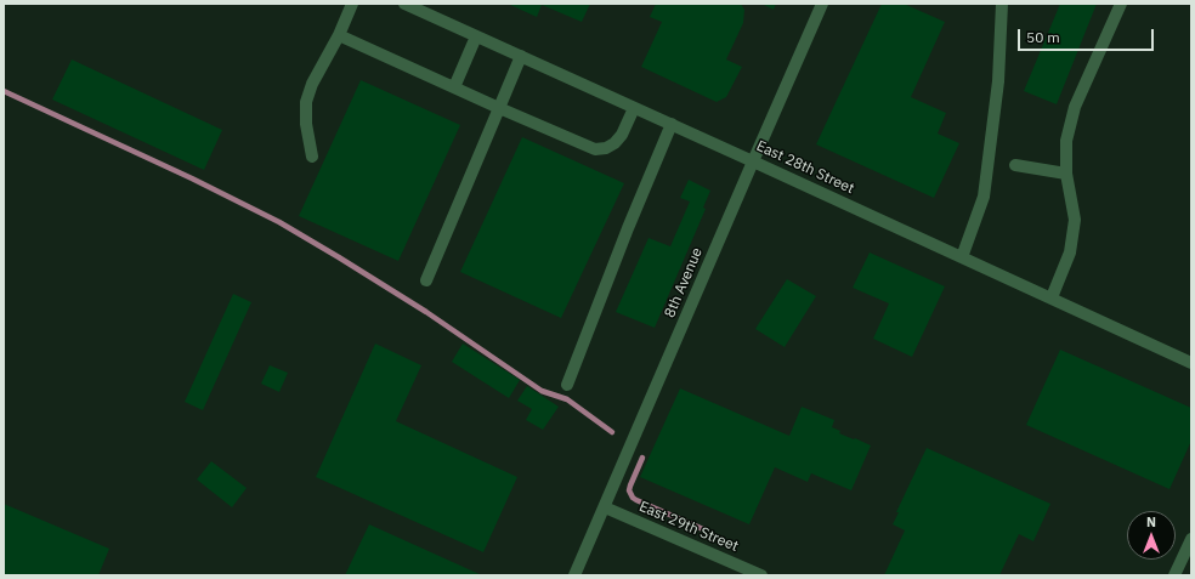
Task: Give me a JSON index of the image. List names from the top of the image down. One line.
{"streets":{"street":["East 28th Street","8th Avenue","East 29th Street"]},"crossings":[["East 28th Street","8th Avenue"],["8th Avenue","East 29th Street"]],"scale_bar":"50 m","north":"top"}
